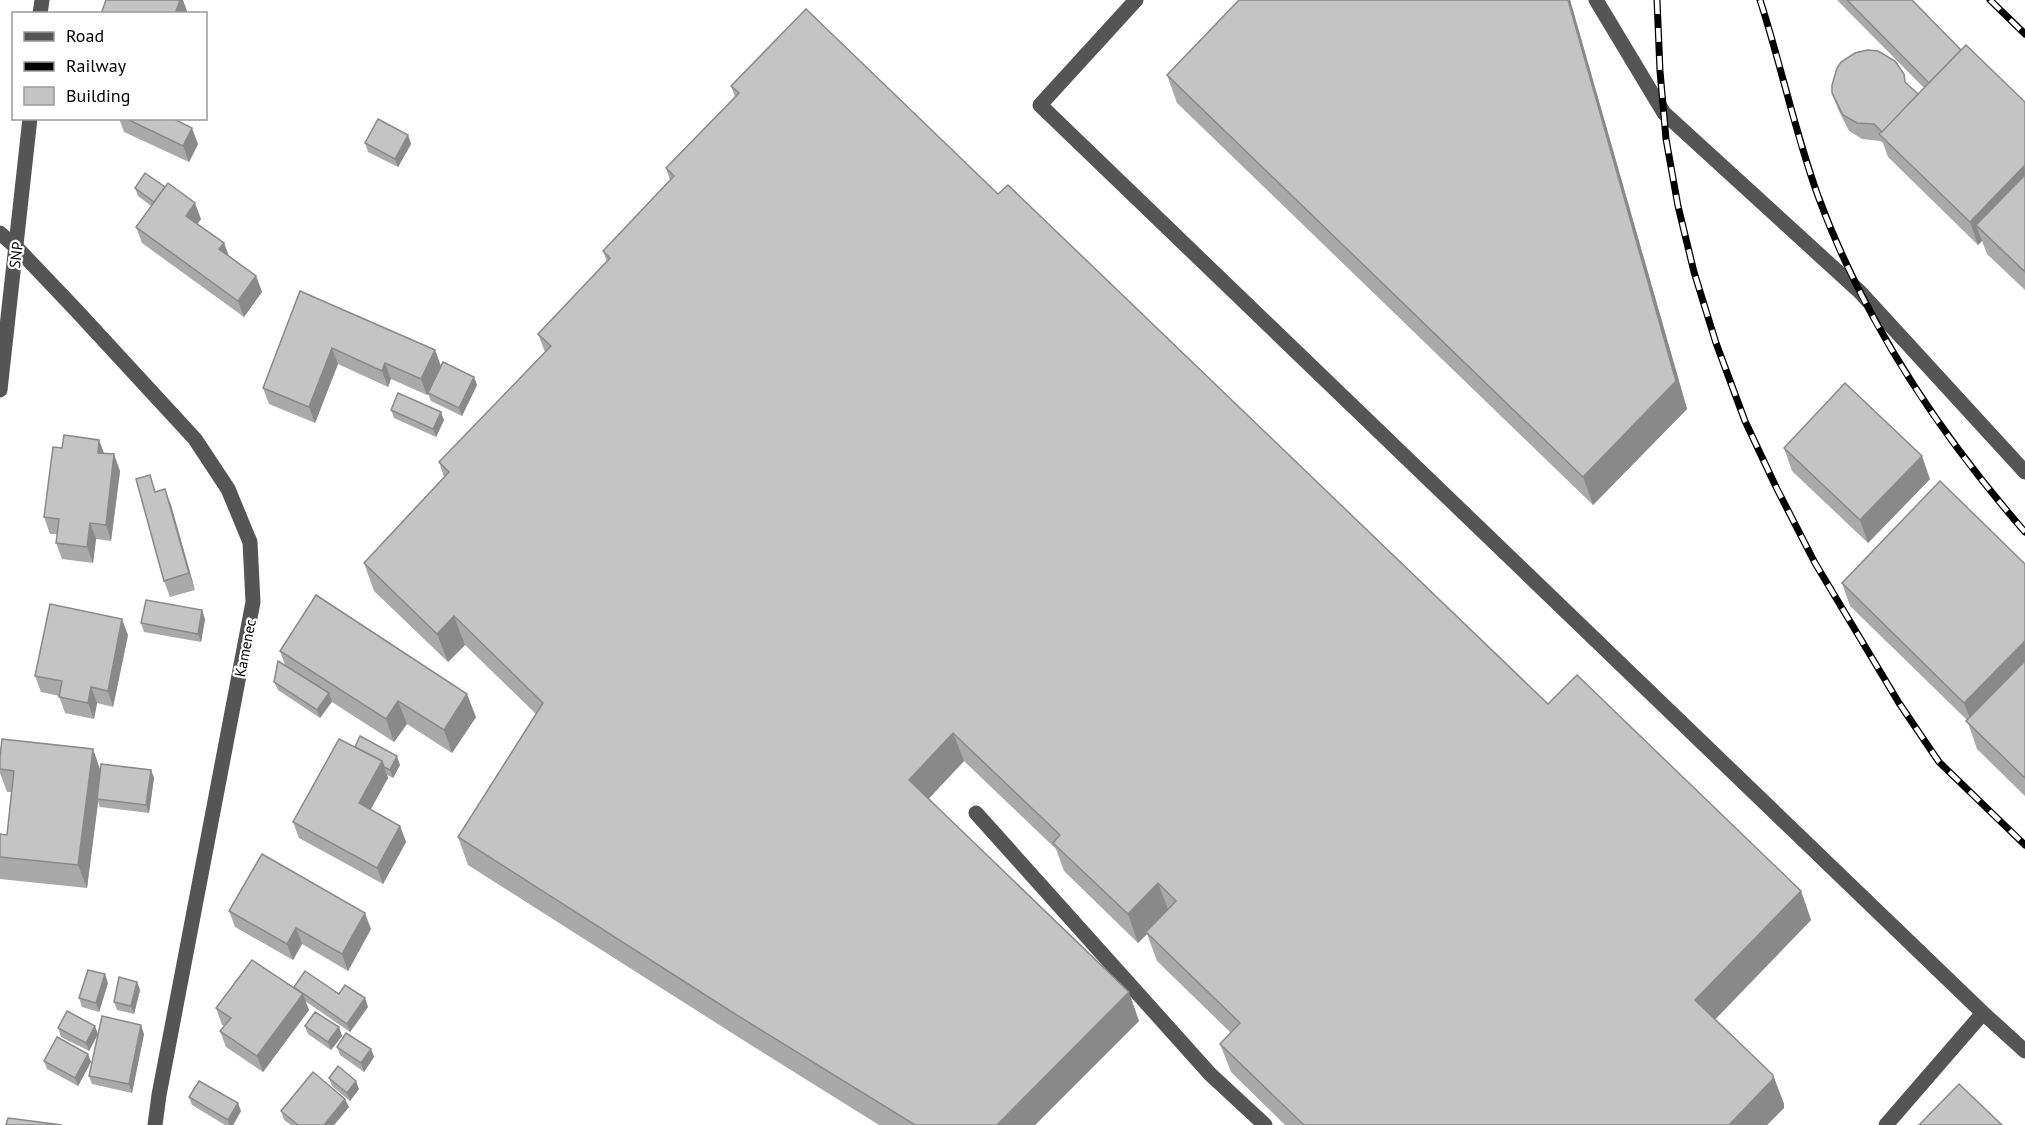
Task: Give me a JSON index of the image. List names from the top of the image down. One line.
{"streets":{"street":["SNP","Kamenec"]},"crossings":[["SNP","Kamenec"]],"legend":["Road","Railway","Building"]}
